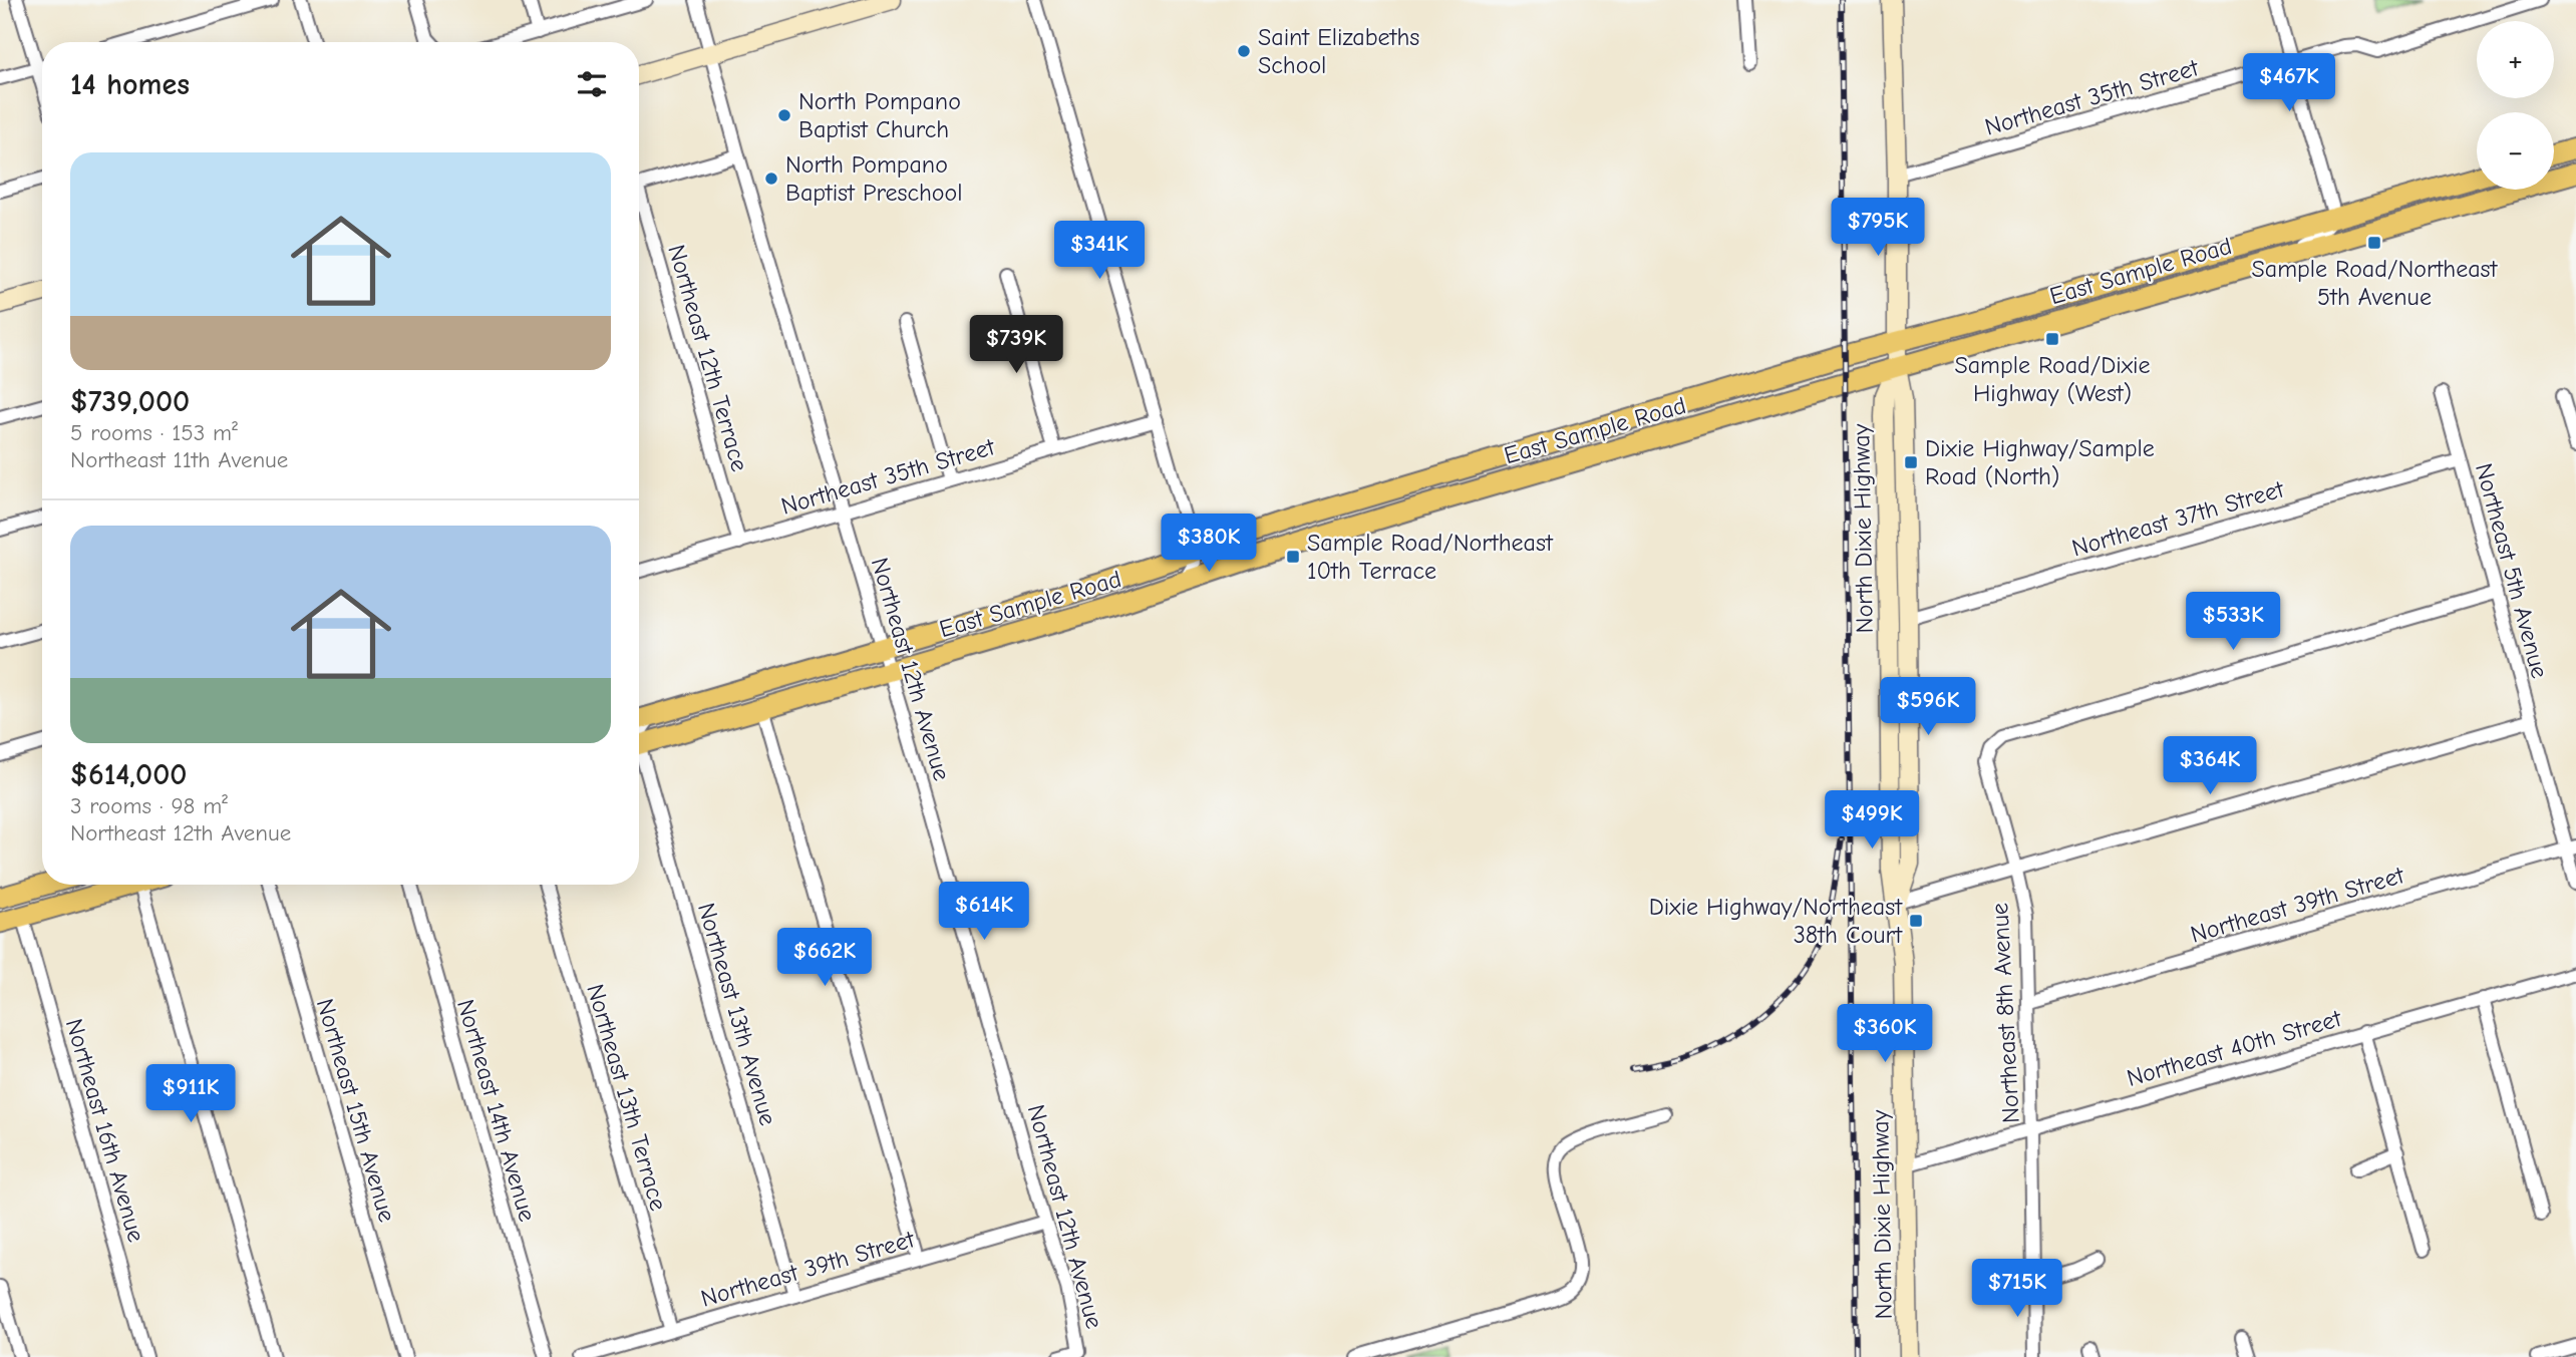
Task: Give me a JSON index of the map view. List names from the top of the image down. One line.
{"streets":{"main road":["East Sample Road","North Dixie Highway"],"street":["Northeast 35th Street","Northeast 12th Terrace","Northeast 37th Street","Northeast 5th Avenue","Northeast 12th Avenue","Northeast 39th Street","Northeast 8th Avenue","Northeast 13th Avenue","Northeast 40th Street","Northeast 13th Terrace","Northeast 15th Avenue","Northeast 14th Avenue","Northeast 16th Avenue"]},"crossings":[["Northeast 35th Street","Northeast 12th Terrace"],["Northeast 35th Street","North Dixie Highway"],["Northeast 35th Street","Northeast 12th Avenue"],["East Sample Road","North Dixie Highway"],["East Sample Road","Northeast 12th Avenue"],["Northeast 37th Street","North Dixie Highway"],["Northeast 37th Street","Northeast 5th Avenue"],["North Dixie Highway","Northeast 40th Street"],["Northeast 5th Avenue","Northeast 39th Street"],["Northeast 5th Avenue","Northeast 8th Avenue"],["Northeast 12th Avenue","Northeast 39th Street"],["Northeast 39th Street","Northeast 8th Avenue"],["Northeast 39th Street","Northeast 13th Avenue"],["Northeast 39th Street","Northeast 13th Terrace"],["Northeast 8th Avenue","Northeast 40th Street"]],"places":{"other":["Saint Elizabeths School","North Pompano Baptist Church","North Pompano Baptist Preschool"],"transit":["Sample Road/Northeast 5th Avenue","Sample Road/Dixie Highway (West)","Dixie Highway/Sample Road (North)","Sample Road/Northeast 10th Terrace","Dixie Highway/Northeast 38th Court"]},"page":{"map_buttons":["+","−"],"heading":"14 homes","price":["$467K","$795K","$341K","$739K","$380K","$533K","$596K","$364K","$499K","$614K","$662K","$360K","$911K","$715K"],"list":[{"name":"$739,000","note":"5 rooms · 153 m² · Northeast 11th Avenue"},{"name":"$614,000","note":"3 rooms · 98 m² · Northeast 12th Avenue"}]}}
